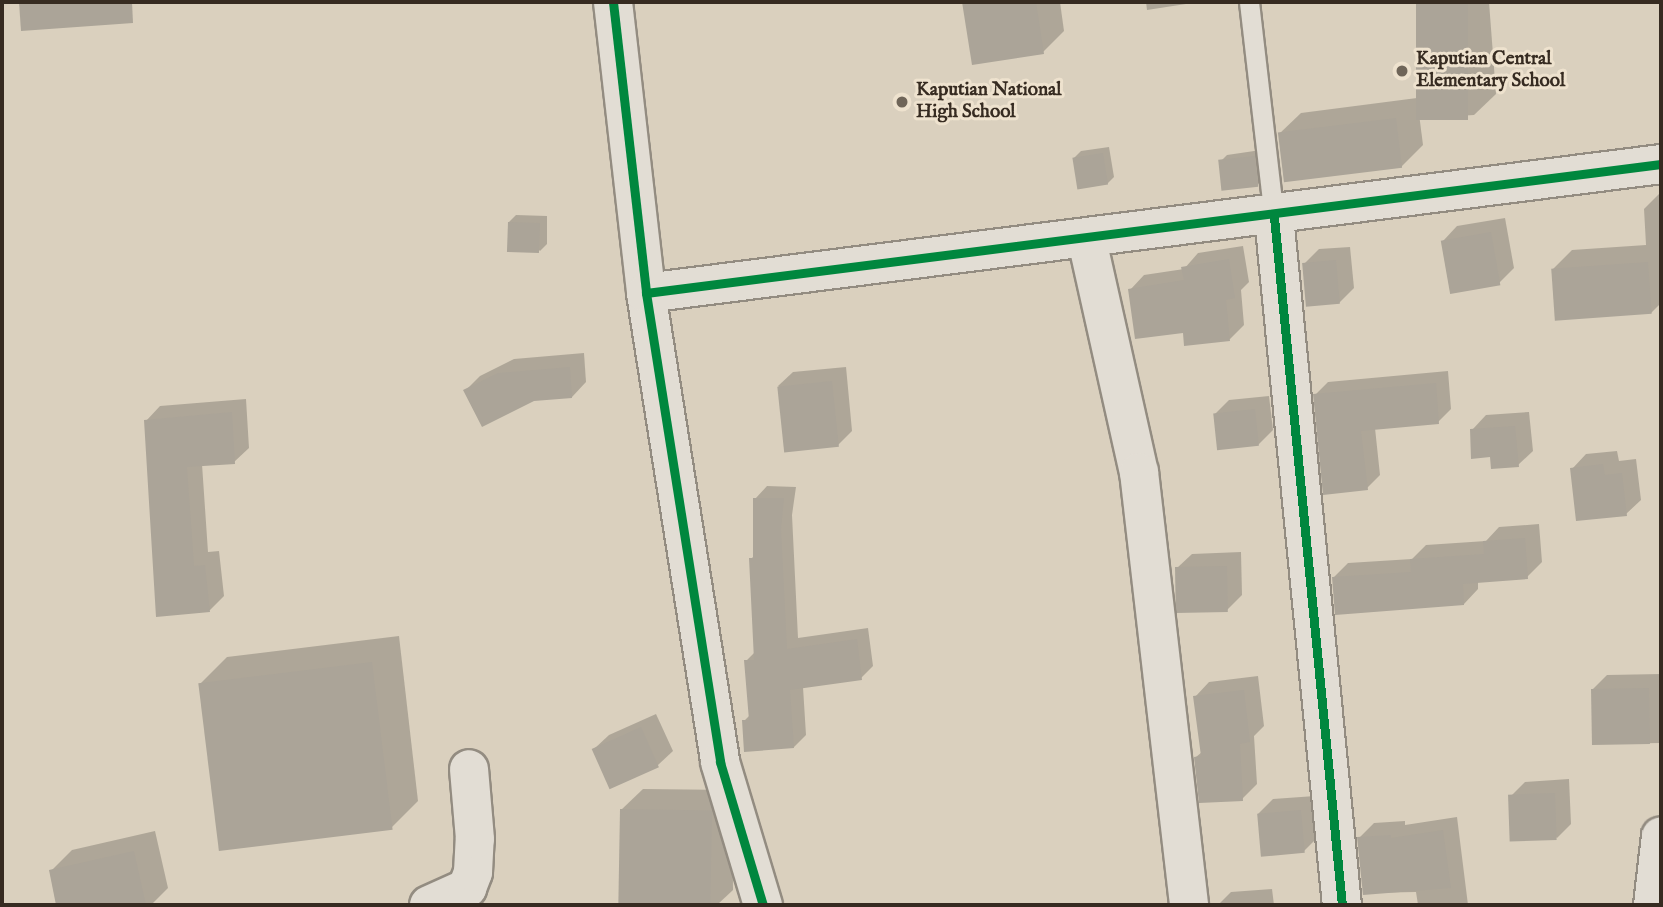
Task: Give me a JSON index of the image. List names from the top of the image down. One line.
{"places":["Kaputian Central Elementary School","Kaputian National High School"]}
